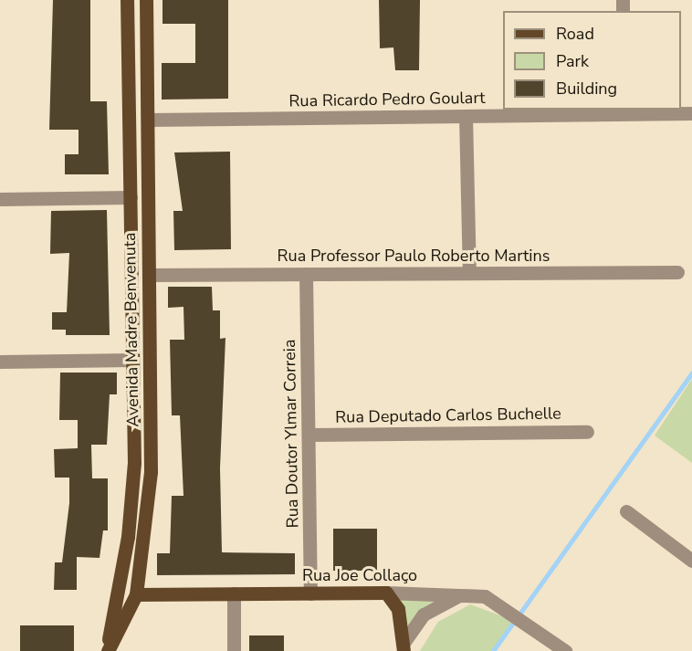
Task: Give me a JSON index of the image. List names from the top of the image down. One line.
{"streets":{"main road":["Avenida Madre Benvenuta","Rua Joe Collaço"],"street":["Rua Ricardo Pedro Goulart","Rua Professor Paulo Roberto Martins","Rua Deputado Carlos Buchelle","Rua Doutor Ylmar Correia"]},"crossings":[["Rua Ricardo Pedro Goulart","Avenida Madre Benvenuta"],["Rua Professor Paulo Roberto Martins","Avenida Madre Benvenuta"],["Rua Professor Paulo Roberto Martins","Rua Doutor Ylmar Correia"],["Avenida Madre Benvenuta","Rua Joe Collaço"],["Rua Deputado Carlos Buchelle","Rua Doutor Ylmar Correia"],["Rua Doutor Ylmar Correia","Rua Joe Collaço"]],"legend":["Road","Park","Building"]}
